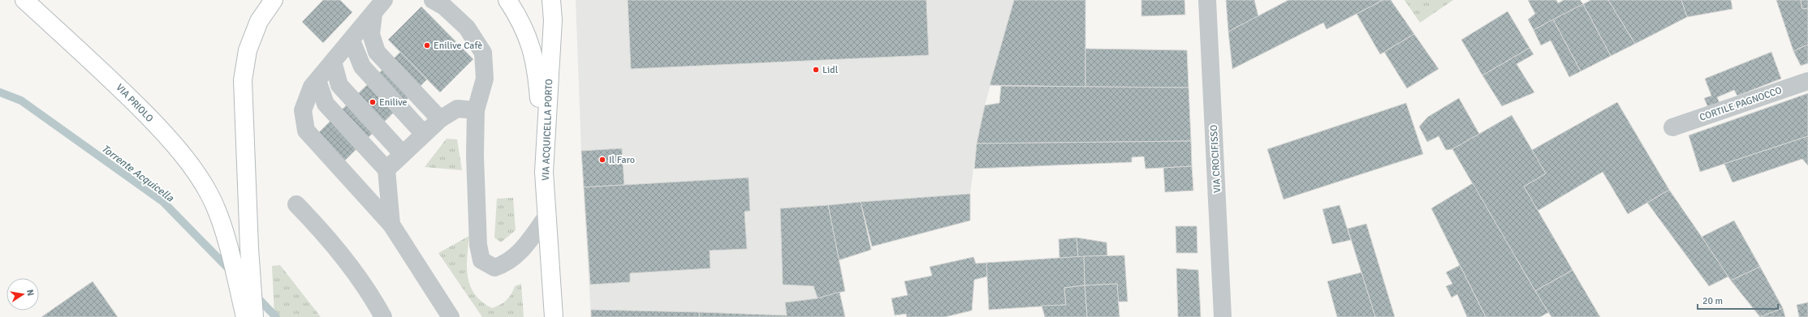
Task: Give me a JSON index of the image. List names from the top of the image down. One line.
{"streets":{"main road":["VIA PRIOLO","VIA ACQUICELLA PORTO"],"street":["CORTILE PAGNOCCO","VIA CROCIFISSO"]},"water":["Torrente Acquicella"],"places":["Enilive Cafè","Lidl","Enilive","Il Faro"],"scale_bar":"20 m","north":"right"}
